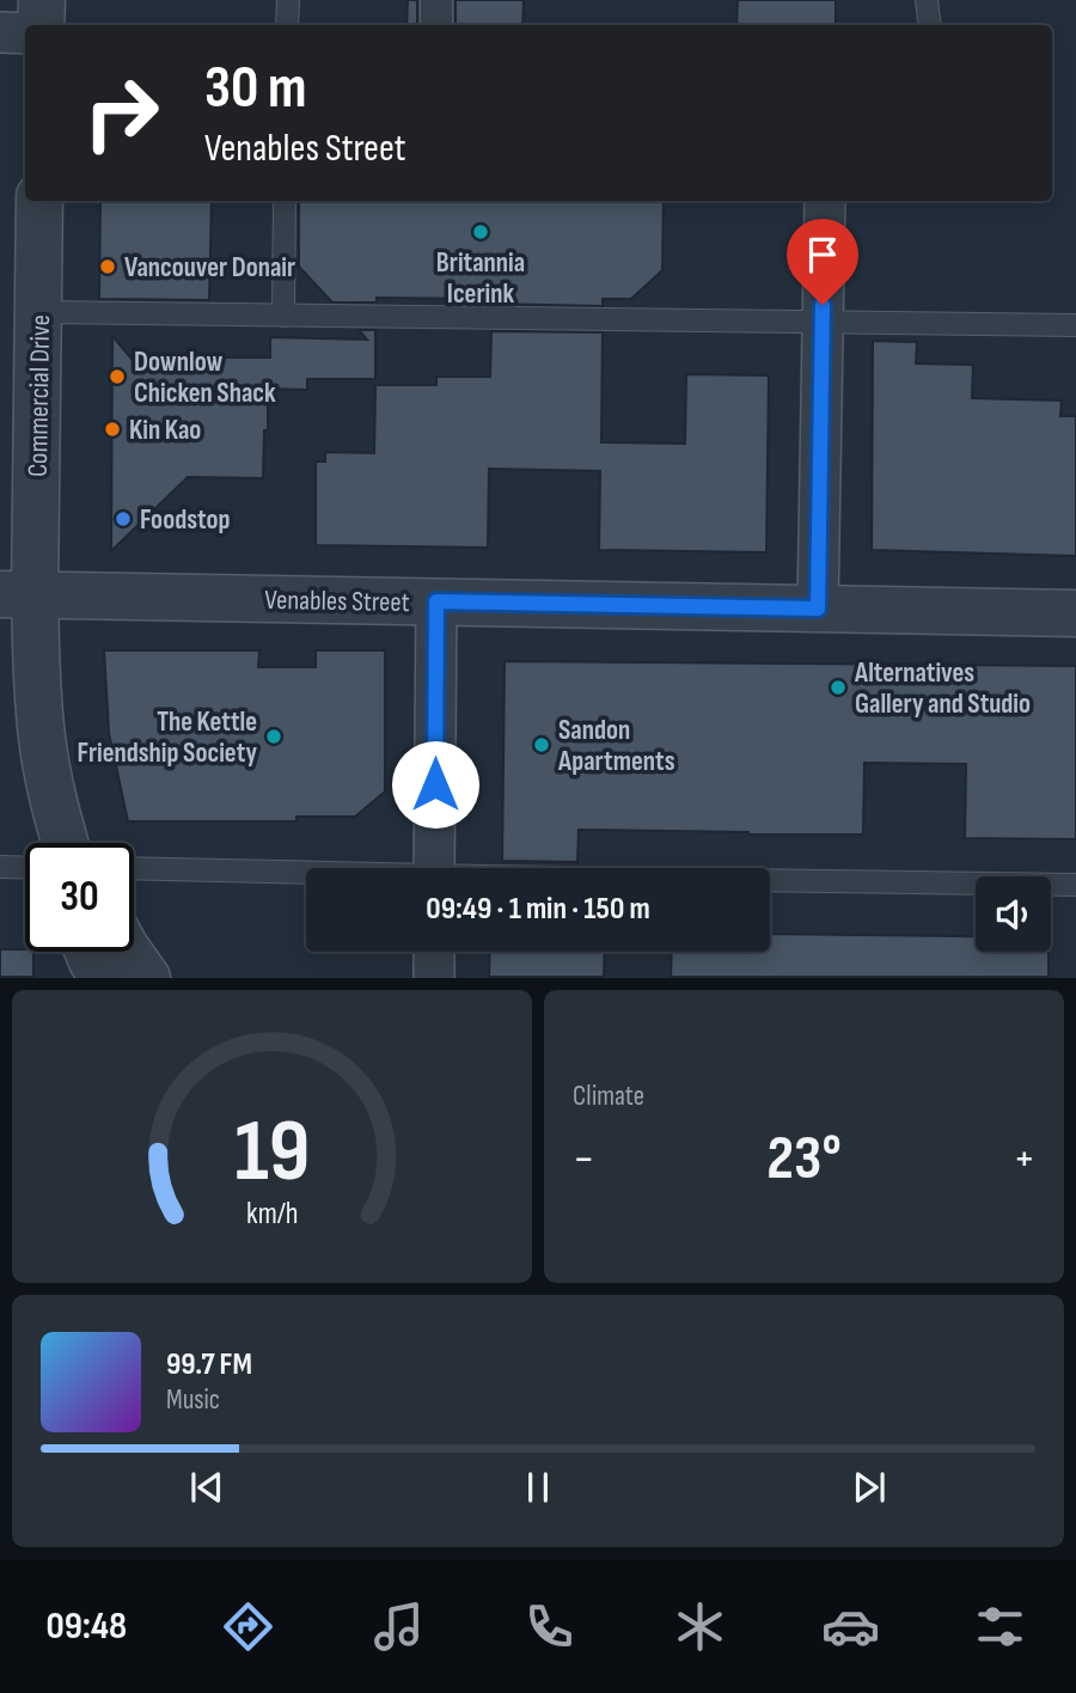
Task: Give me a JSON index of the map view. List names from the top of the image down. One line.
{"streets":{"street":["Commercial Drive","Venables Street"]},"crossings":[["Commercial Drive","Venables Street"]],"places":["Britannia Icerink","Vancouver Donair","Downlow Chicken Shack","Kin Kao","Foodstop","Alternatives Gallery and Studio","The Kettle Friendship Society","Sandon Apartments"],"page":{"turn":["30 m","Venables Street"],"limit":"30","trip":"09:49 · 1 min · 150 m","tile":"Climate","heat":["−","23°","+"],"song":["99.7 FM","Music"],"tabs":"09:48","gauge":["19","km/h"]}}
